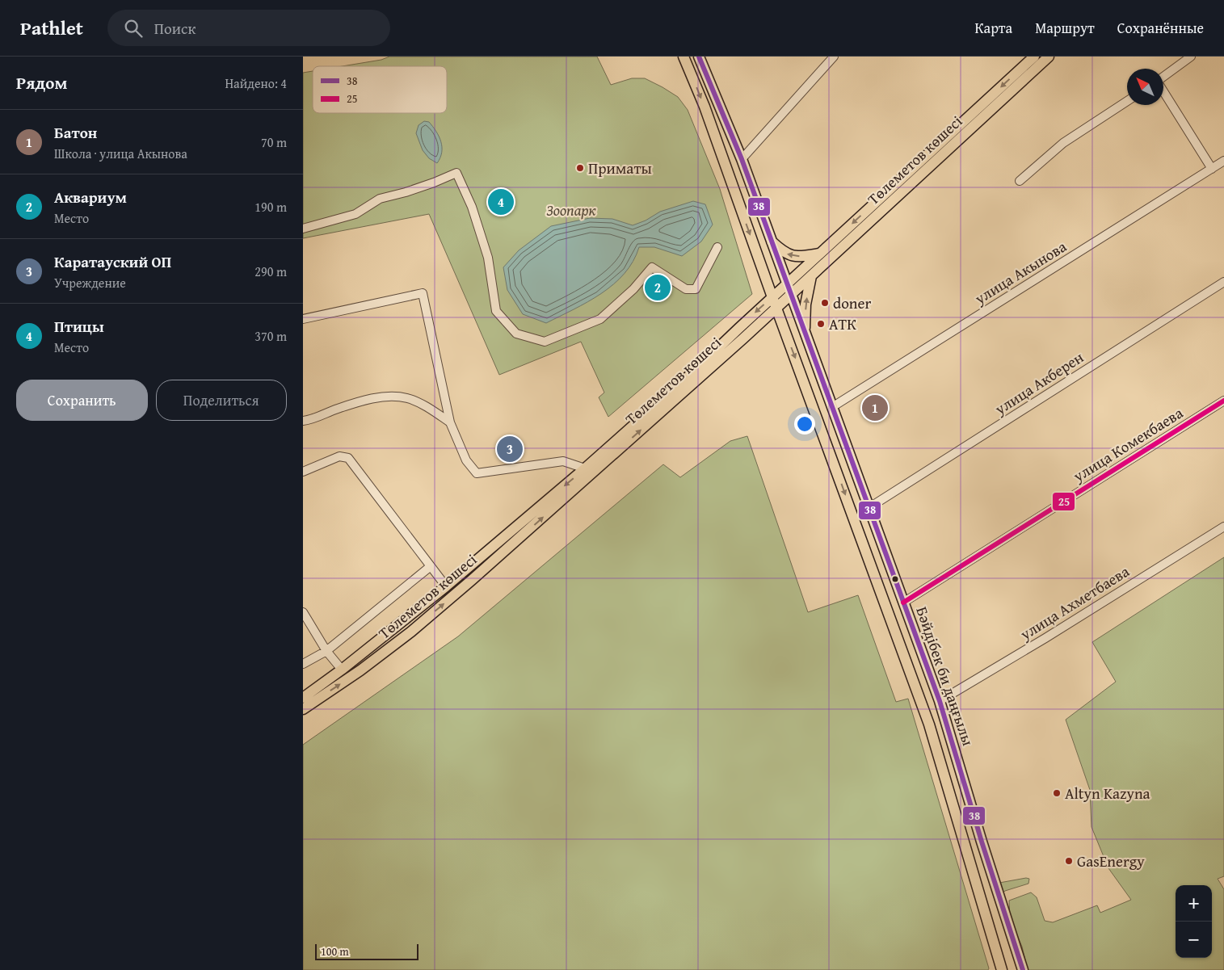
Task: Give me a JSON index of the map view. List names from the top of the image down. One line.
{"streets":{"main road":["Төлеметов көшесі","Бәйдібек би даңғылы"],"street":["улица Акынова","улица Акберен","улица Комекбаева","улица Ахметбаева"]},"crossings":[["Төлеметов көшесі","Бәйдібек би даңғылы"],["улица Акынова","Бәйдібек би даңғылы"],["улица Акберен","Бәйдібек би даңғылы"],["улица Комекбаева","Бәйдібек би даңғылы"],["улица Ахметбаева","Бәйдібек би даңғылы"]],"parks":["Зоопарк"],"places":["Приматы","doner","АТК","Altyn Kazyna","GasEnergy"],"lines":["transit line 38","transit line 25"],"legend":["38","25"],"scale_bar":"100 m","north":"top left","page":{"header":"Pathlet","search":"Поиск","nav":["Карта","Маршрут","Сохранённые"],"heading":["Рядом","Найдено: 4"],"list":[{"mark":"1","name":"Батон","note":"Школа · улица Акынова","value":"70 m"},{"mark":"2","name":"Аквариум","note":"Место","value":"190 m"},{"mark":"3","name":"Каратауский ОП","note":"Учреждение","value":"290 m"},{"mark":"4","name":"Птицы","note":"Место","value":"370 m"}],"pins":["4","2","1","3"],"buttons":["Сохранить","Поделиться"],"map_buttons":["+","−"],"scale":"100 m"}}
